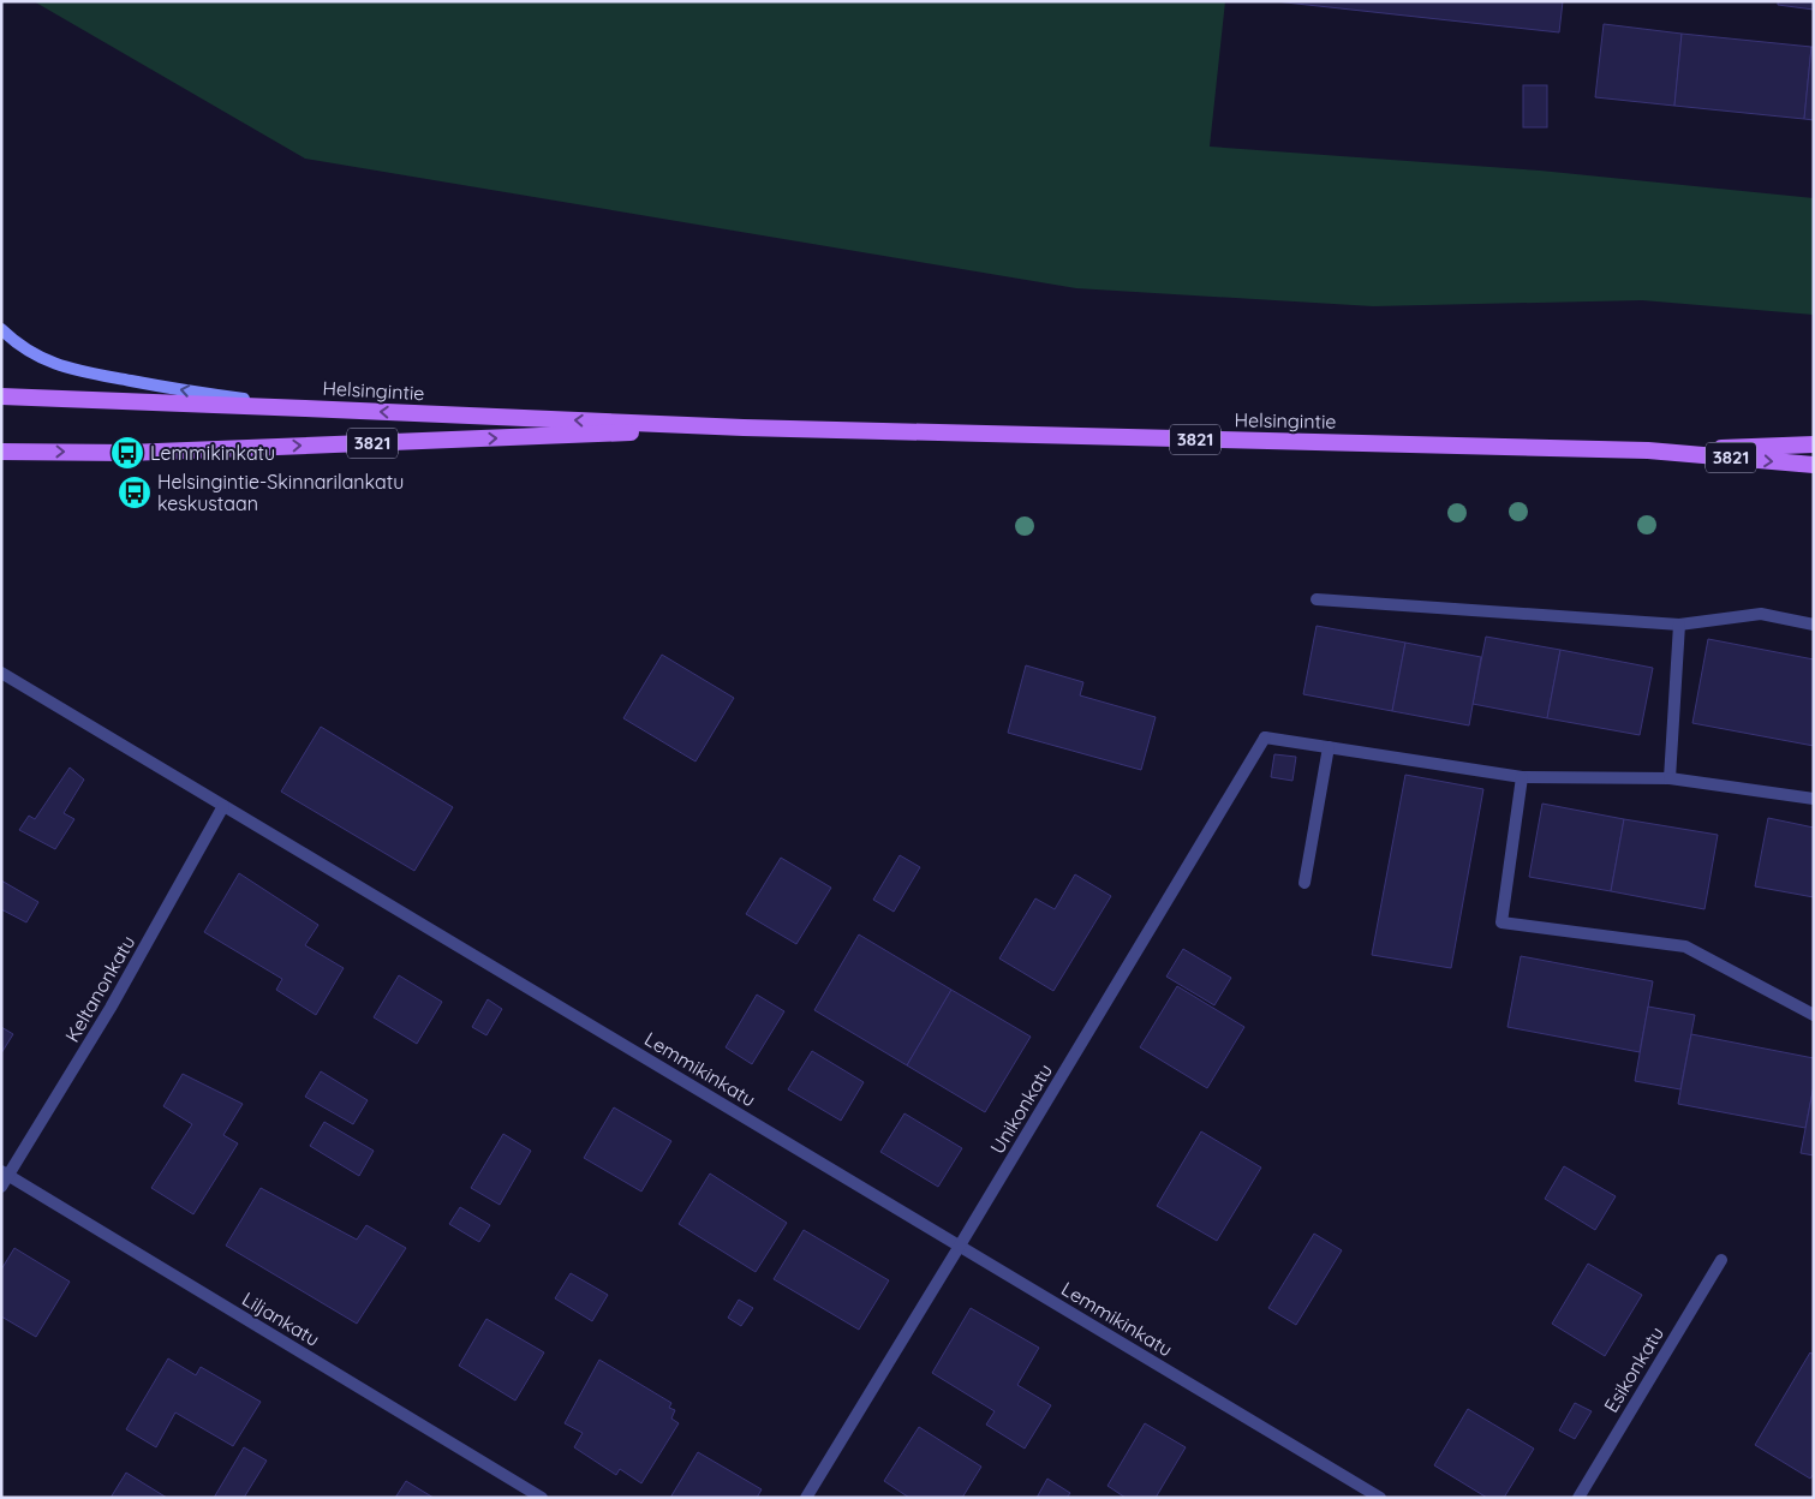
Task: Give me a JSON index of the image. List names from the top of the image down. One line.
{"streets":{"main road":["Helsingintie","3821"],"street":["Keltanonkatu","Lemmikinkatu","Unikonkatu","Liljankatu","Esikonkatu"]},"crossings":[["Keltanonkatu","Lemmikinkatu"],["Keltanonkatu","Liljankatu"],["Lemmikinkatu","Unikonkatu"]],"places":{"bus stop":["Lemmikinkatu","Helsingintie-Skinnarilankatu keskustaan"]}}
